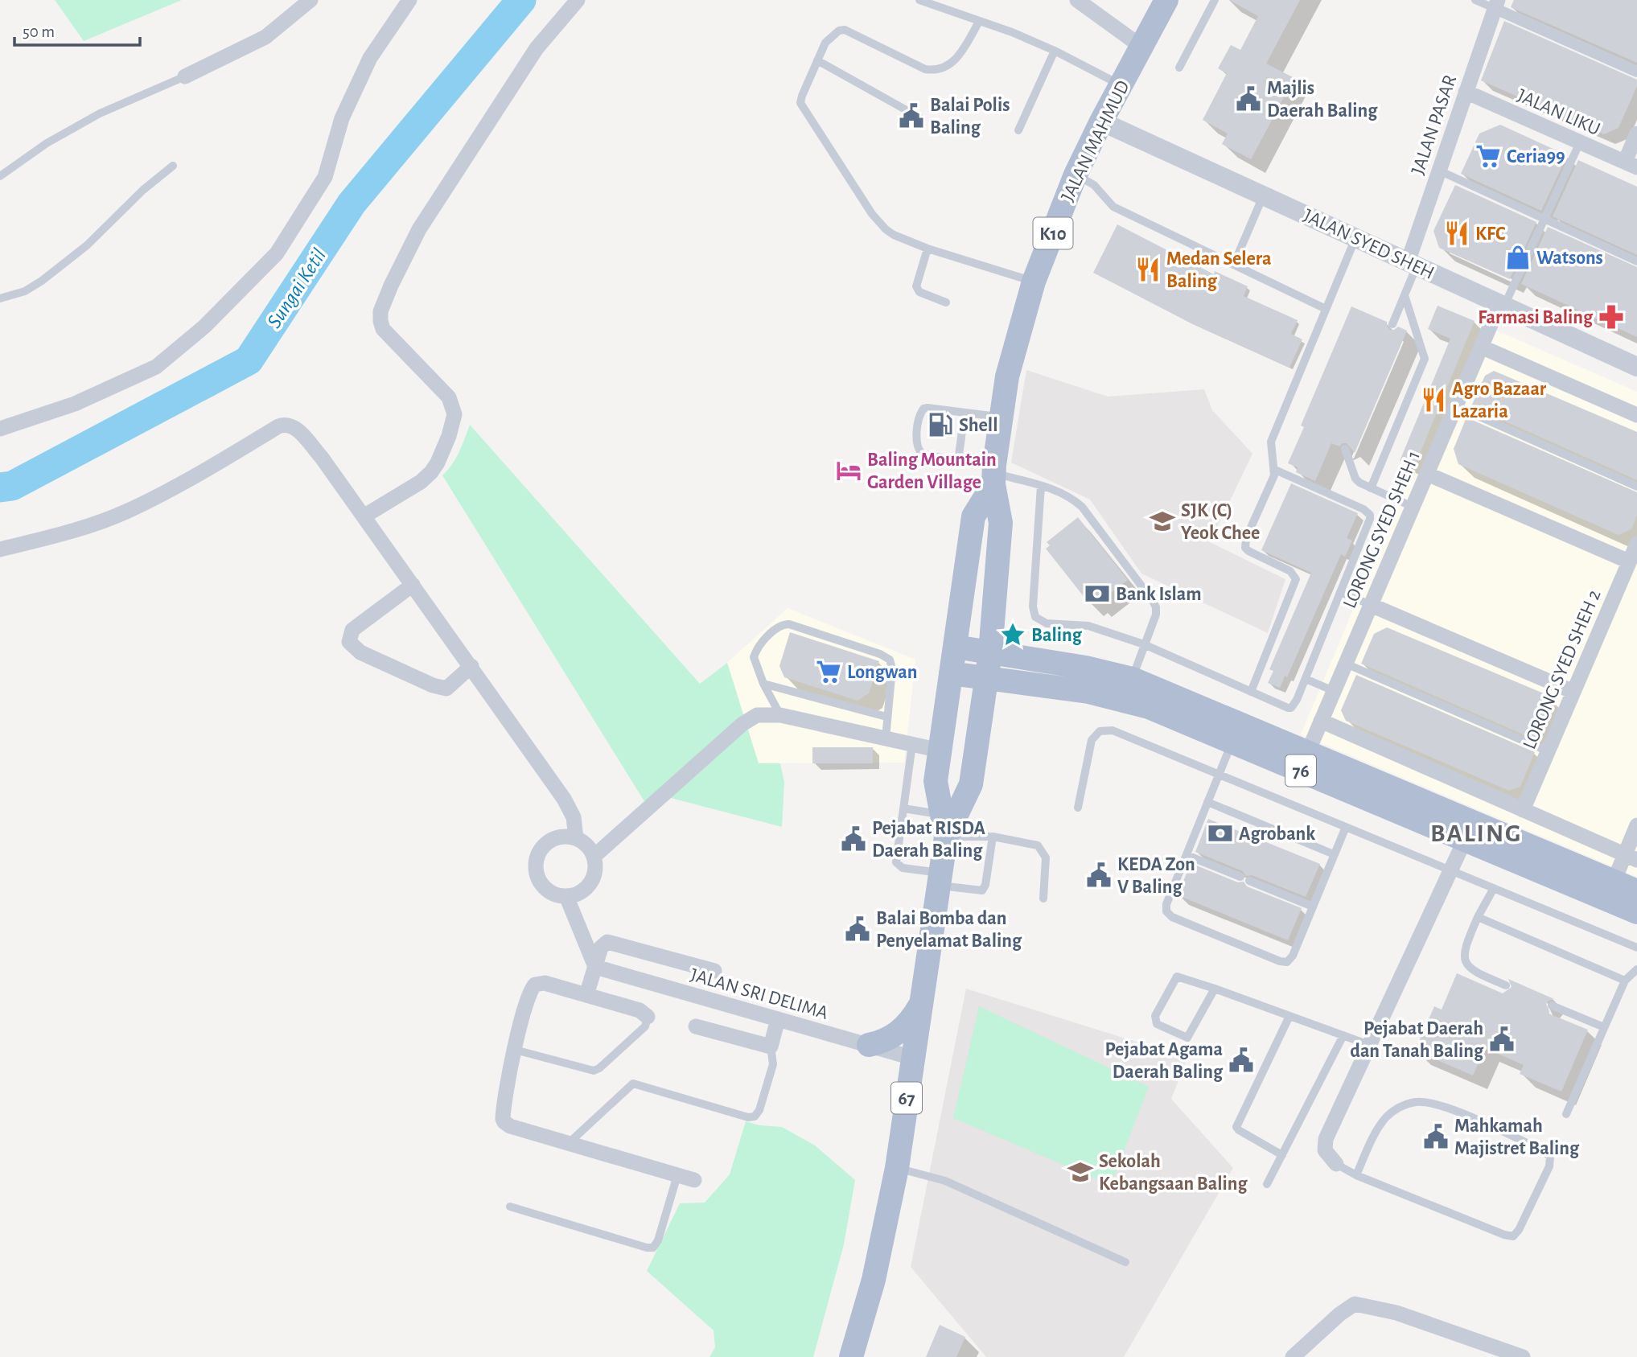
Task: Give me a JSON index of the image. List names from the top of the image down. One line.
{"streets":{"main road":["JALAN MAHMUD","K10","76","67"],"street":["JALAN LIKU","JALAN PASAR","JALAN SYED SHEH","LORONG SYED SHEH 1","LORONG SYED SHEH 2","JALAN SRI DELIMA"]},"crossings":[["JALAN LIKU","JALAN PASAR"],["JALAN PASAR","JALAN SYED SHEH"],["JALAN MAHMUD","JALAN SYED SHEH"],["JALAN MAHMUD","76"],["JALAN MAHMUD","67"],["JALAN SYED SHEH","LORONG SYED SHEH 1"],["LORONG SYED SHEH 1","76"],["76","67"],["JALAN SRI DELIMA","67"]],"districts":["BALING"],"water":["Sungai Ketil"],"places":{"public building":["Majlis Daerah Baling","Balai Polis Baling","Pejabat RISDA Daerah Baling","KEDA Zon V Baling","Balai Bomba dan Penyelamat Baling","Pejabat Daerah dan Tanah Baling","Pejabat Agama Daerah Baling","Mahkamah Majistret Baling"],"supermarket":["Ceria99","Longwan"],"restaurant":["KFC","Medan Selera Baling","Agro Bazaar Lazaria"],"shop":["Watsons"],"pharmacy":["Farmasi Baling"],"fuel station":["Shell"],"hotel":["Baling Mountain Garden Village"],"school or university":["SJK (C) Yeok Chee","Sekolah Kebangsaan Baling"],"bank":["Bank Islam","Agrobank"],"place":["Baling"]},"scale_bar":"50 m"}
